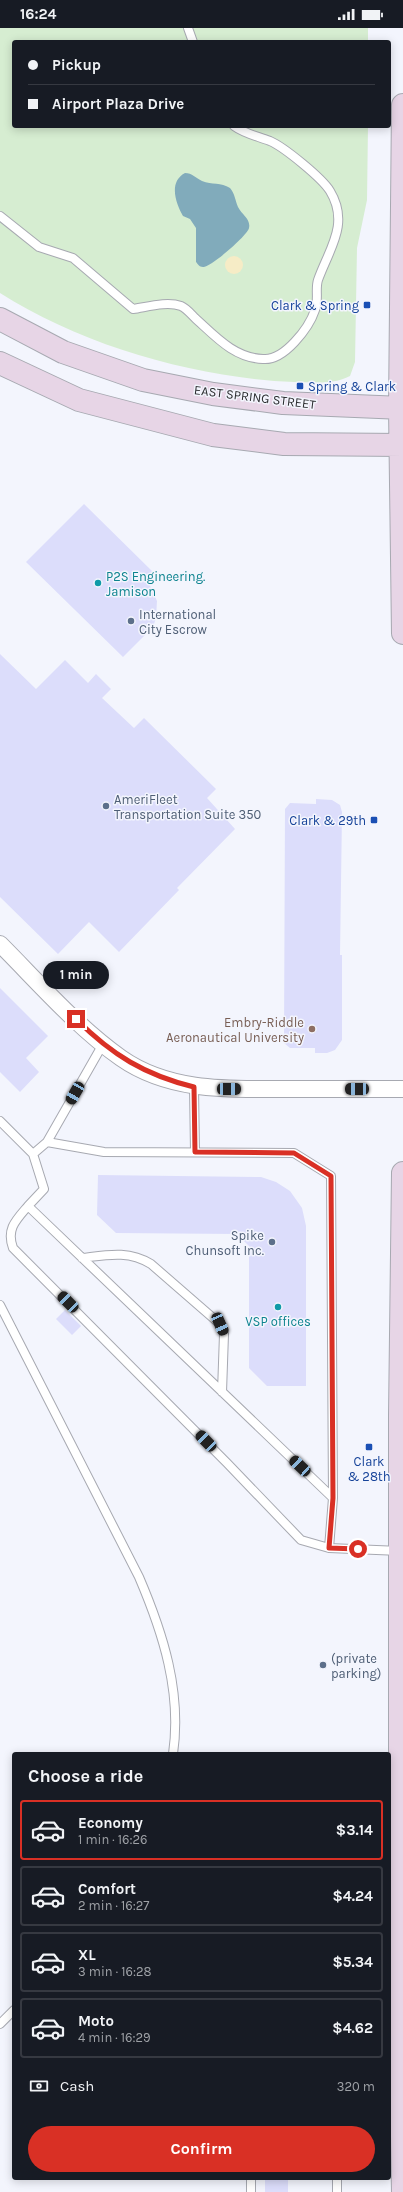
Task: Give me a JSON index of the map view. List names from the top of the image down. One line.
{"streets":{"main road":["EAST SPRING STREET"]},"places":{"transit":["Clark & Spring","Spring & Clark","Clark & 29th","Clark & 28th"],"other":["P2S Engineering. Jamison","International City Escrow","AmeriFleet Transportation Suite 350","Embry-Riddle Aeronautical University","Spike Chunsoft Inc.","VSP offices","(private parking)"]},"page":{"status":"16:24","banner":["Pickup","Airport Plaza Drive"],"bubble":"1 min","heading":"Choose a ride","list":[{"name":"Economy","note":"1 min · 16:26","value":"$3.14"},{"name":"Comfort","note":"2 min · 16:27","value":"$4.24"},{"name":"XL","note":"3 min · 16:28","value":"$5.34"},{"name":"Moto","note":"4 min · 16:29","value":"$4.62"}],"pay":["Cash","320 m"],"buttons":"Confirm"}}
